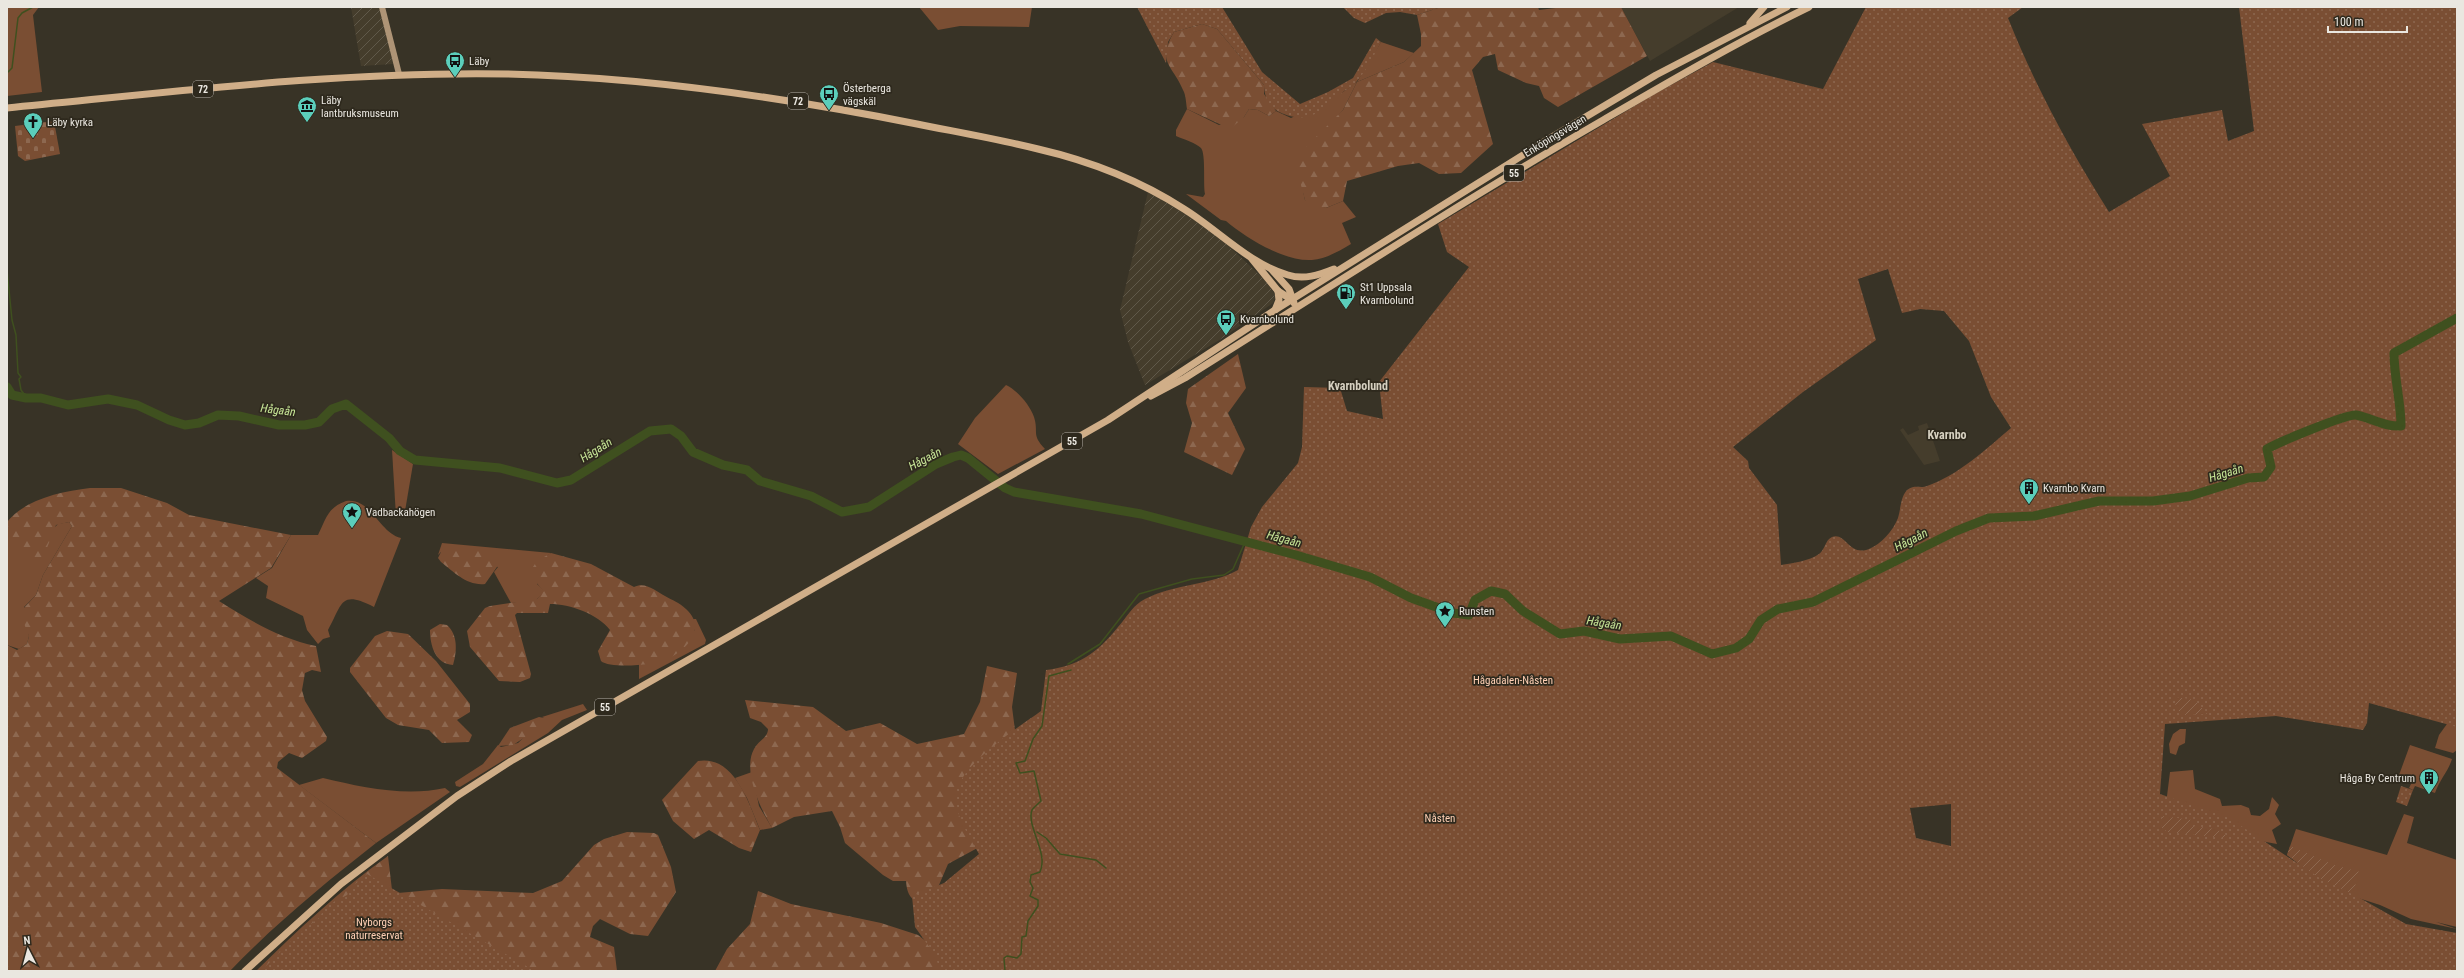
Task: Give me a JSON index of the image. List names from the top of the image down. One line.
{"streets":{"main road":["72","Enköpingsvägen","55"]},"crossings":[["72","Enköpingsvägen"],["72","55"],["Enköpingsvägen","55"]],"districts":["Kvarnbolund","Kvarnbo"],"water":["Hågaån"],"parks":["Hågadalen-Nåsten","Nåsten","Nyborgs naturreservat"],"places":{"bus stop":["Läby","Österberga vägskäl","Kvarnbolund"],"museum":["Läby lantbruksmuseum"],"church":["Läby kyrka"],"fuel station":["St1 Uppsala Kvarnbolund"],"building":["Kvarnbo Kvarn","Håga By Centrum"],"place":["Vadbackahögen","Runsten"]},"scale_bar":"100 m","north":"top"}
